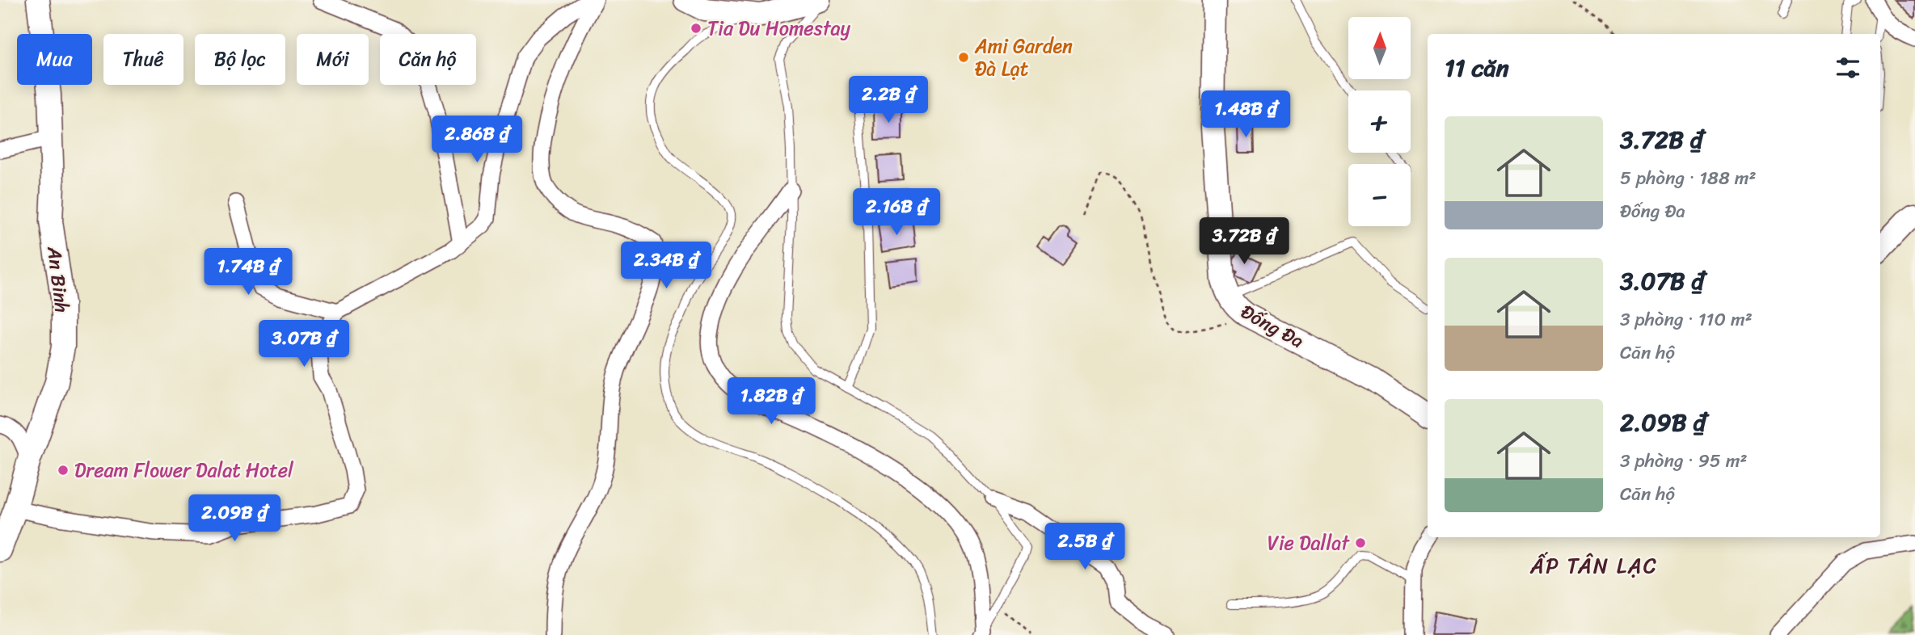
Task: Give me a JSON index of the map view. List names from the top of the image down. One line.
{"streets":{"street":["An Binh","Đống Đa"]},"districts":["ẤP TÂN LẠC"],"places":["Tia Du Homestay","Ami Garden Đà Lạt","Dream Flower Dalat Hotel","Vie Dallat"],"north":"top","page":{"map_buttons":["+","−"],"chip":["Mua","Thuê","Bộ lọc","Mới","Căn hộ"],"heading":"11 căn","price":["2.2B ₫","1.48B ₫","2.86B ₫","2.16B ₫","3.72B ₫","2.34B ₫","1.74B ₫","3.07B ₫","1.82B ₫","2.09B ₫","2.5B ₫"],"list":[{"name":"3.72B ₫","note":"5 phòng · 188 m² · Đống Đa"},{"name":"3.07B ₫","note":"3 phòng · 110 m² · Căn hộ"},{"name":"2.09B ₫","note":"3 phòng · 95 m² · Căn hộ"}]}}
